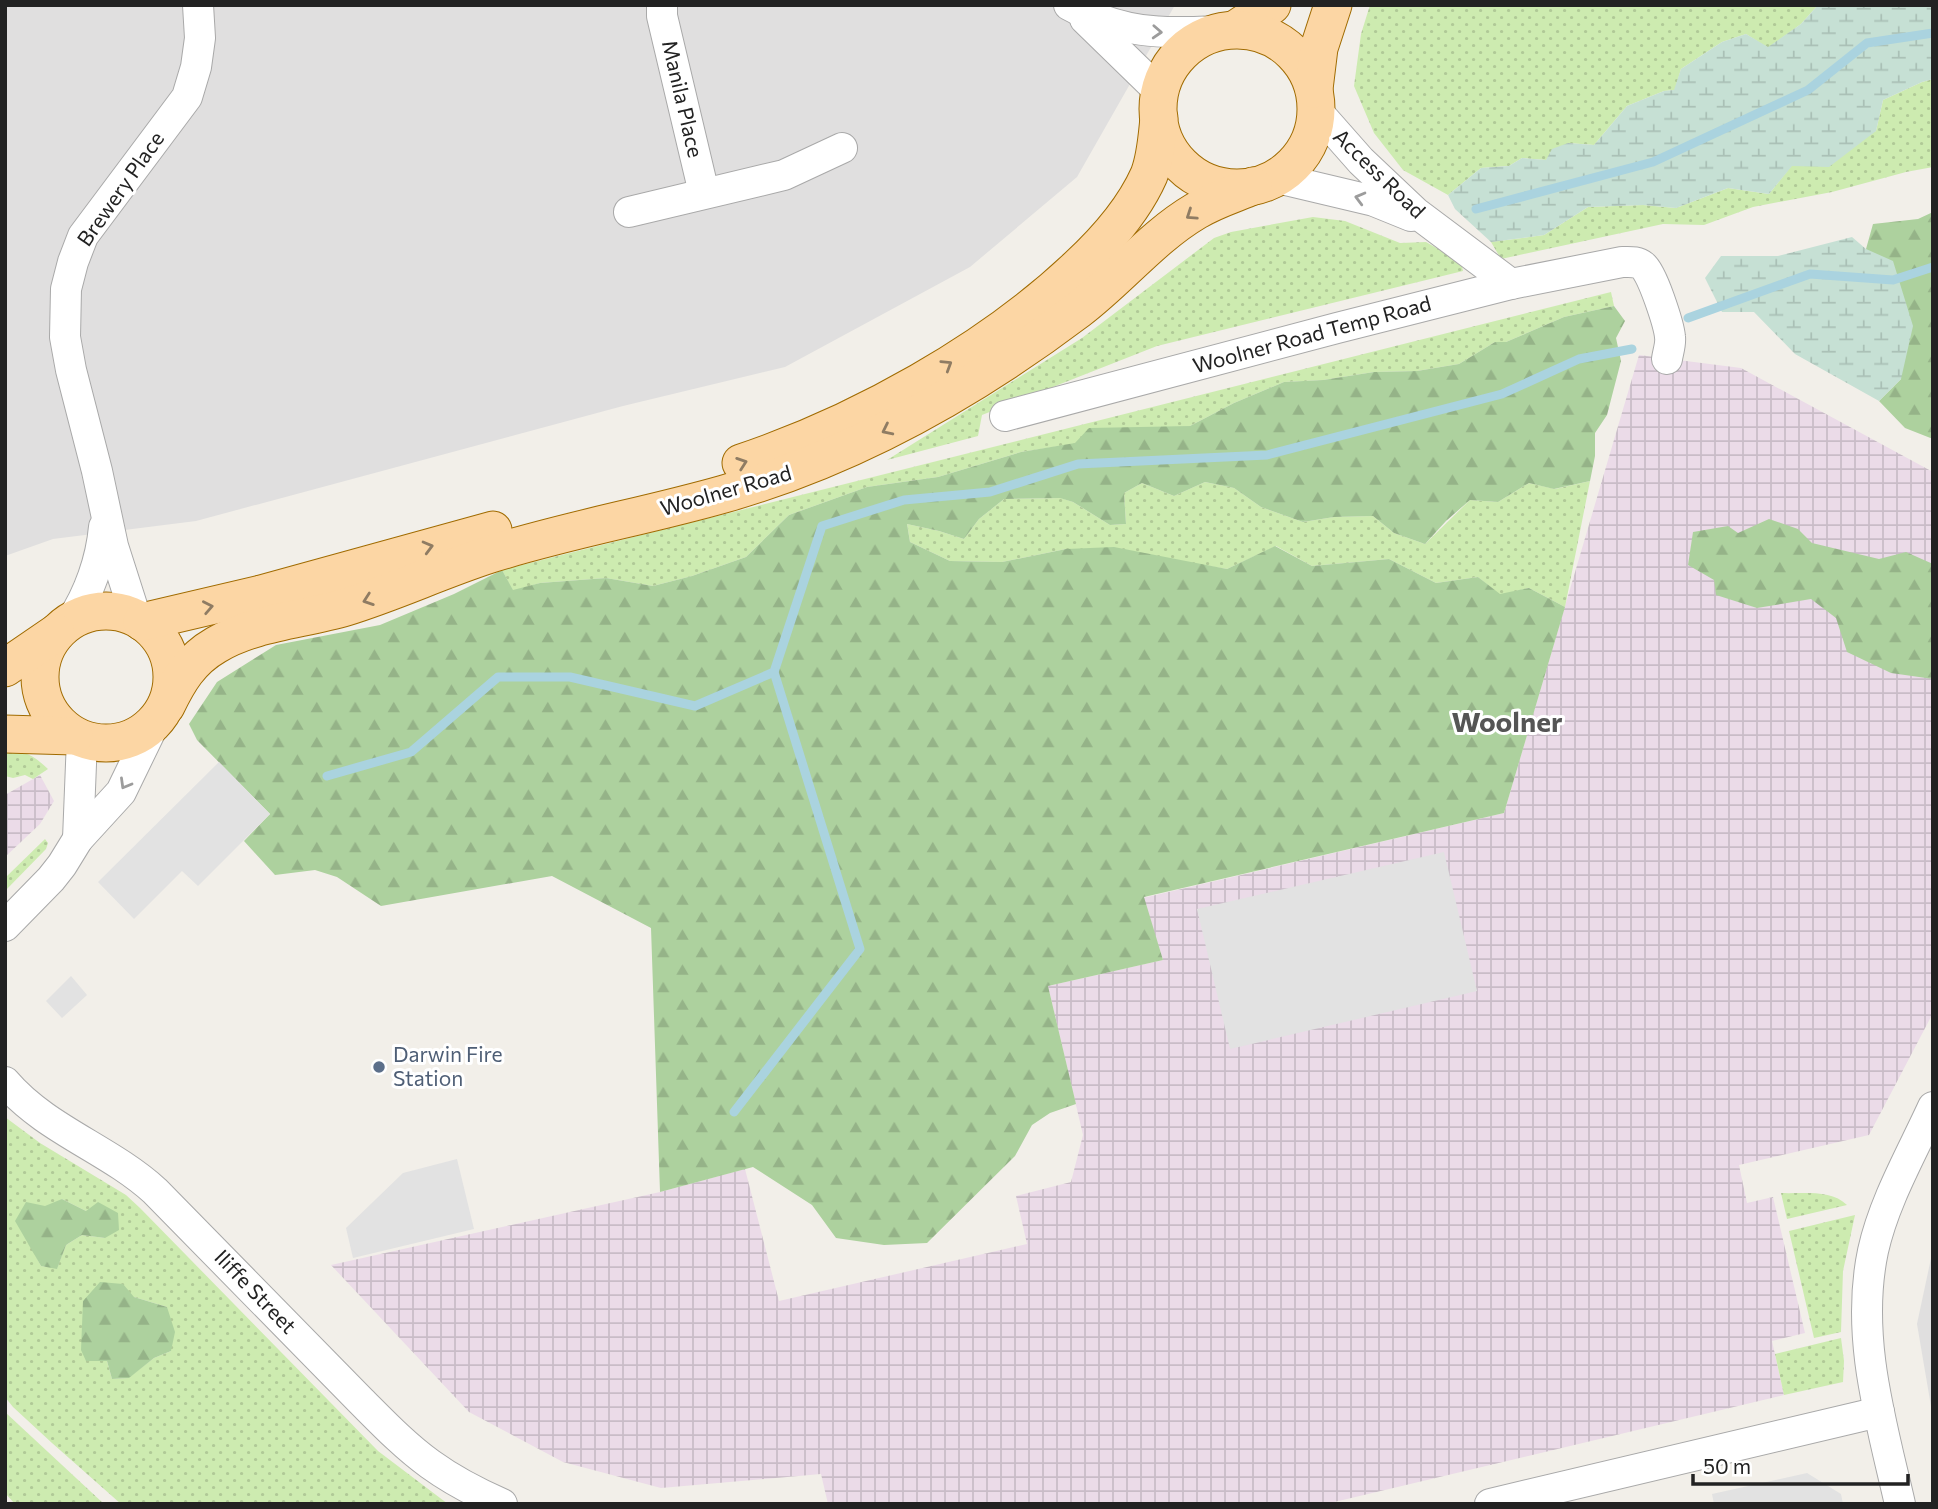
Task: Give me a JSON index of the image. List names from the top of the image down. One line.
{"streets":{"main road":["Woolner Road"],"street":["Manila Place","Access Road","Brewery Place","Woolner Road Temp Road","Iliffe Street"]},"crossings":[["Access Road","Woolner Road Temp Road"],["Access Road","Woolner Road"]],"one_way":["Access Road"],"districts":["Woolner"],"places":["Darwin Fire Station"],"scale_bar":"50 m"}
